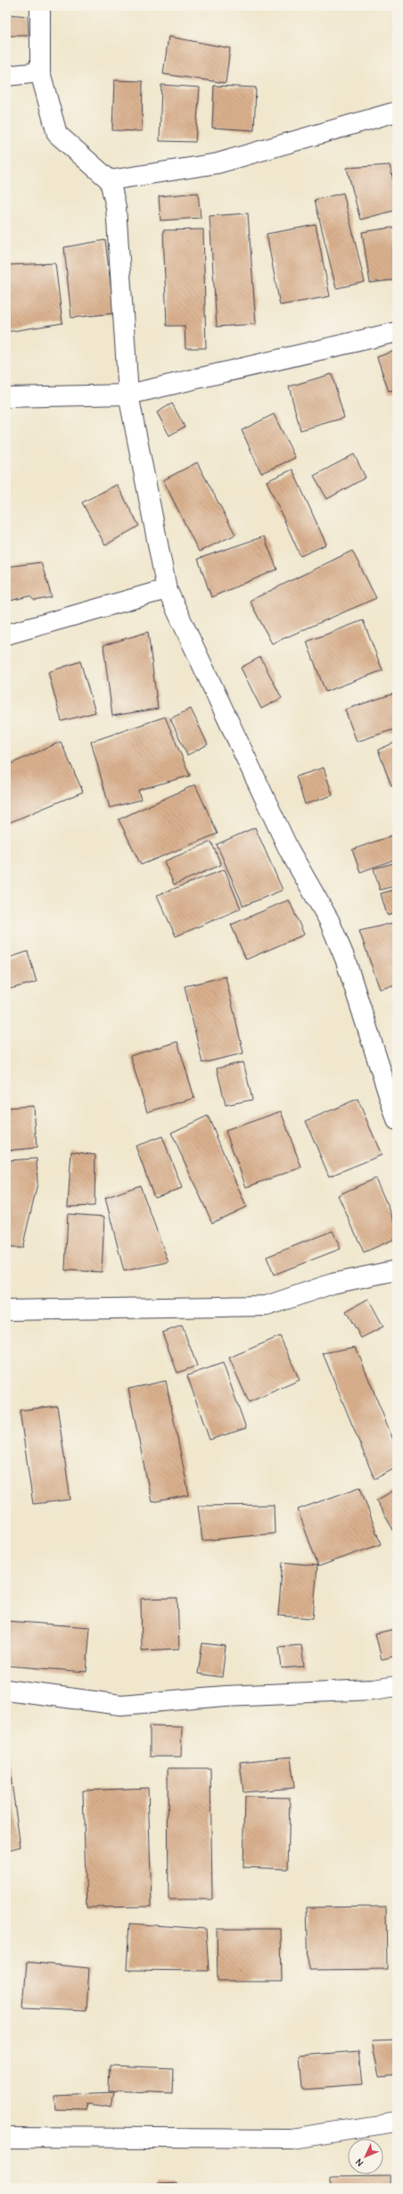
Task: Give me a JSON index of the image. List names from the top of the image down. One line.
{"north":"bottom left"}
